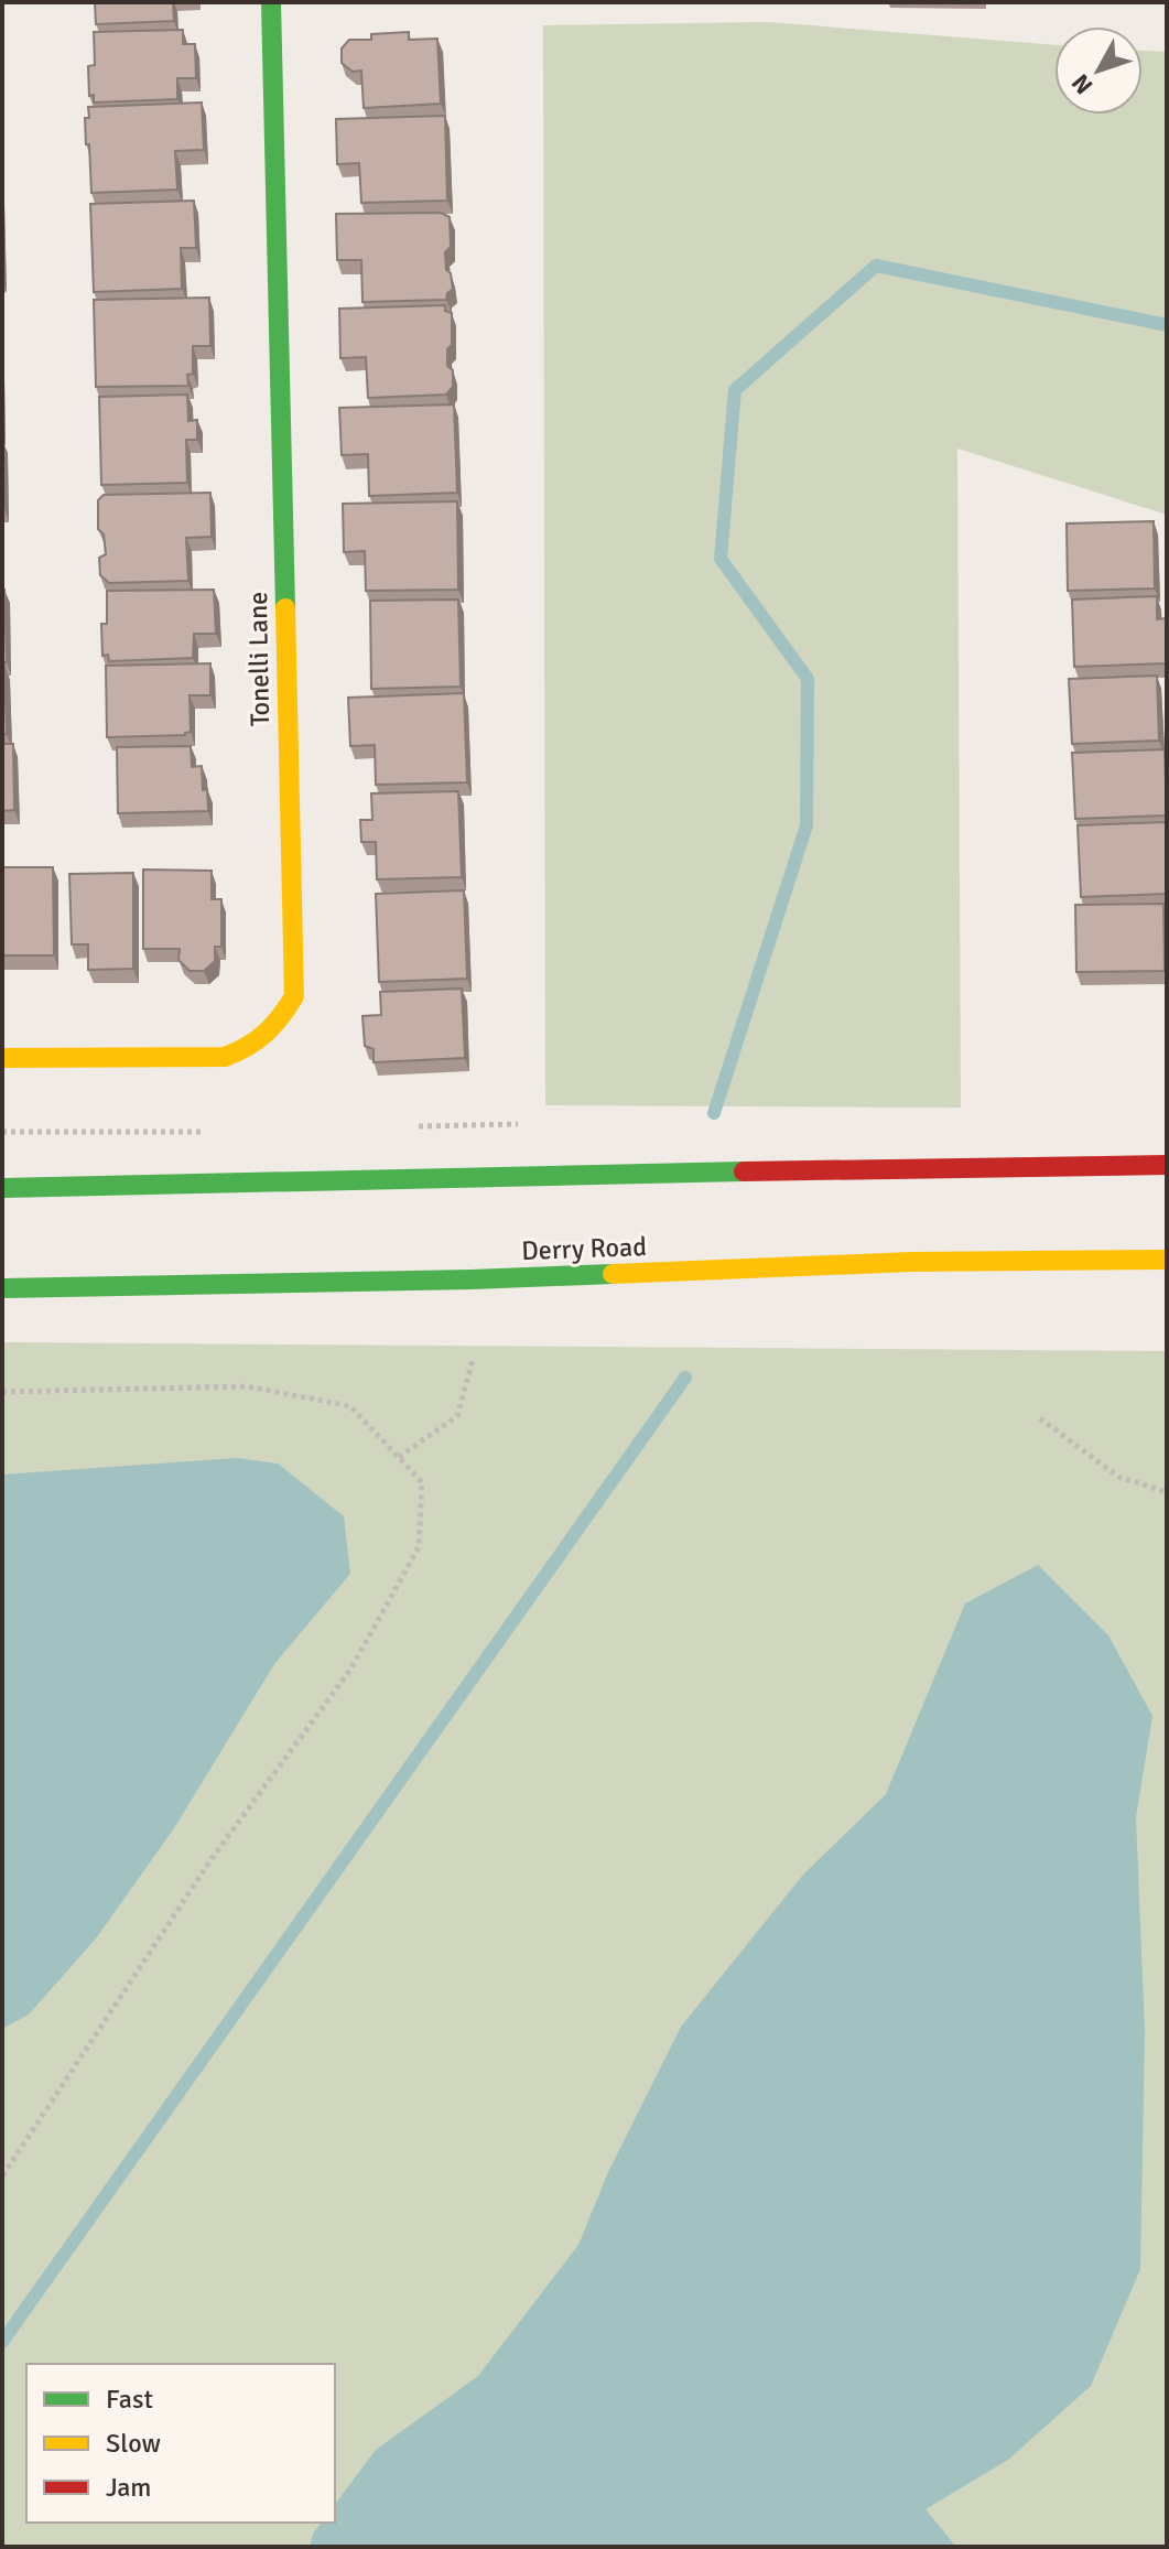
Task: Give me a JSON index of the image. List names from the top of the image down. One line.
{"streets":{"main road":["Tonelli Lane","Derry Road"]},"legend":["Fast","Slow","Jam"],"north":"bottom left"}
